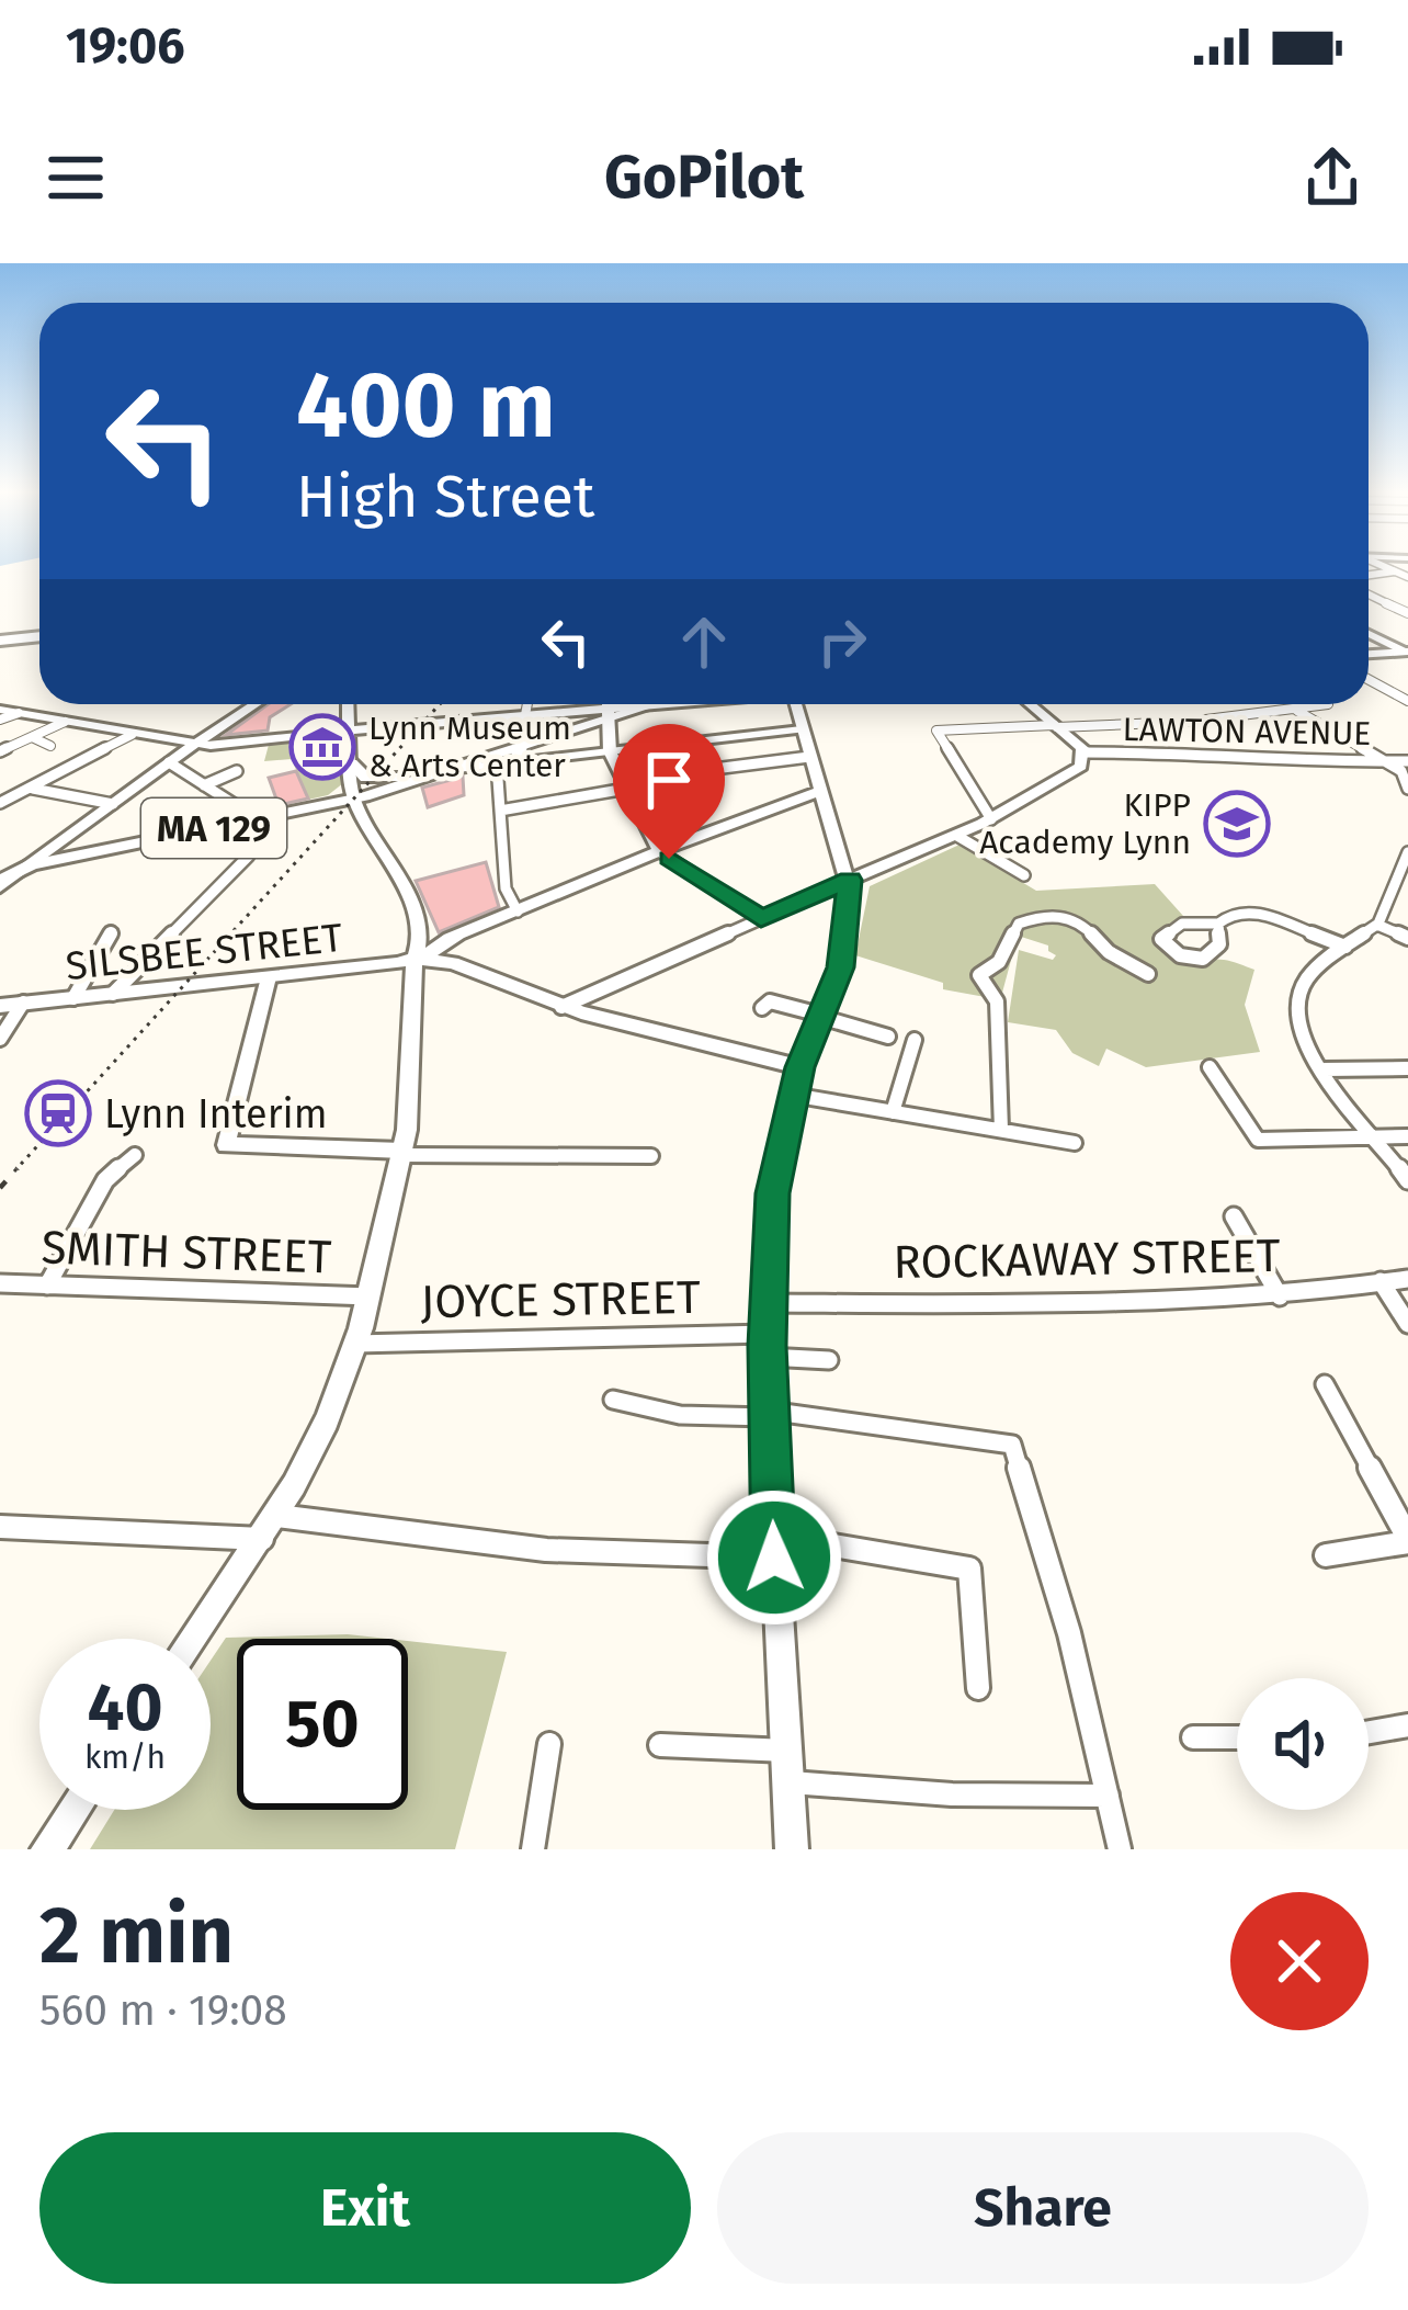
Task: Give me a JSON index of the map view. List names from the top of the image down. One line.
{"streets":{"main road":["MA 129","SILSBEE STREET"],"street":["LAWTON AVENUE","SMITH STREET","ROCKAWAY STREET","JOYCE STREET"]},"places":{"museum":["Lynn Museum & Arts Center"],"school or university":["KIPP Academy Lynn"],"station":["Lynn Interim"]},"page":{"status":"19:06","header":"GoPilot","turn":["400 m","High Street"],"speed":"40 km/h","limit":"50","heading":["2 min","560 m · 19:08"],"buttons":["Exit","Share"]}}
